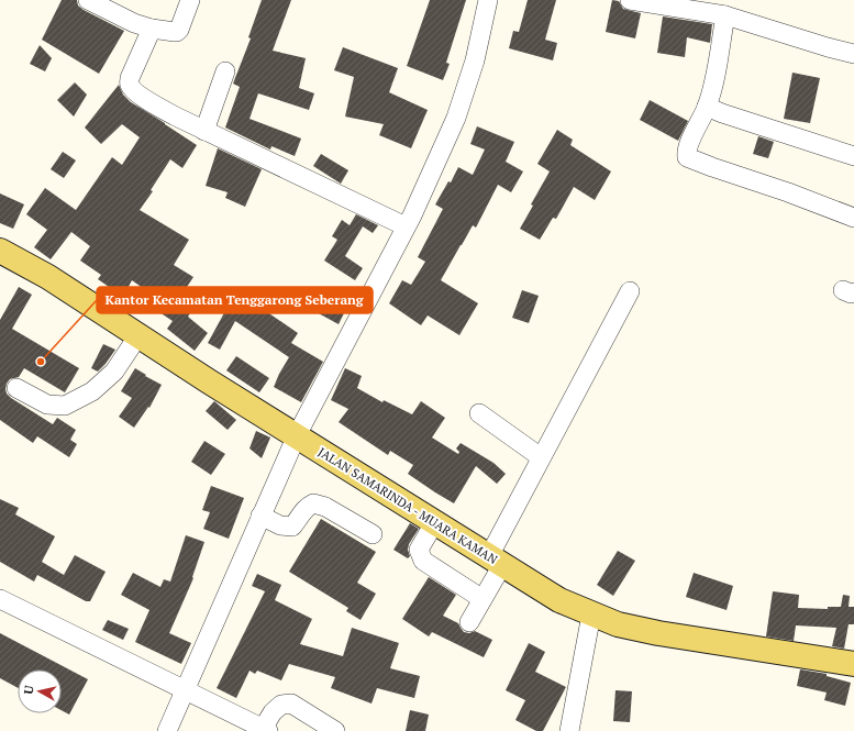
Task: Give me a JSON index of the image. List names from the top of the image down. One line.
{"streets":{"main road":["JALAN SAMARINDA - MUARA KAMAN"]},"places":["Kantor Kecamatan Tenggarong Seberang"],"north":"left"}
